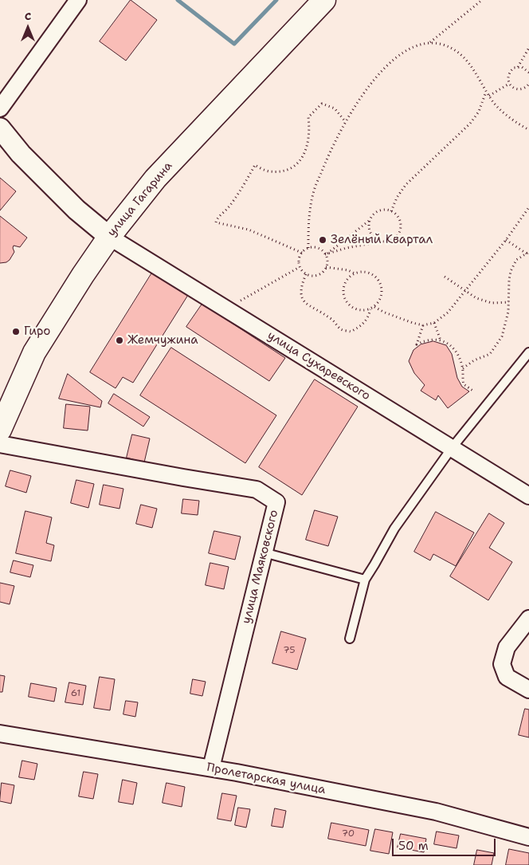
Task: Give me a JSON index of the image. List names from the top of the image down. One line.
{"streets":{"main road":["улица Гагарина"],"street":["улица Сухаревского","улица Маяковского","Пролетарская улица"]},"crossings":[["улица Гагарина","улица Сухаревского"],["улица Маяковского","Пролетарская улица"]],"places":["Зелёный Квартал","Гиро","Жемчужина"],"house_numbers":["75","61","70"],"scale_bar":"50 m","north":"top"}
